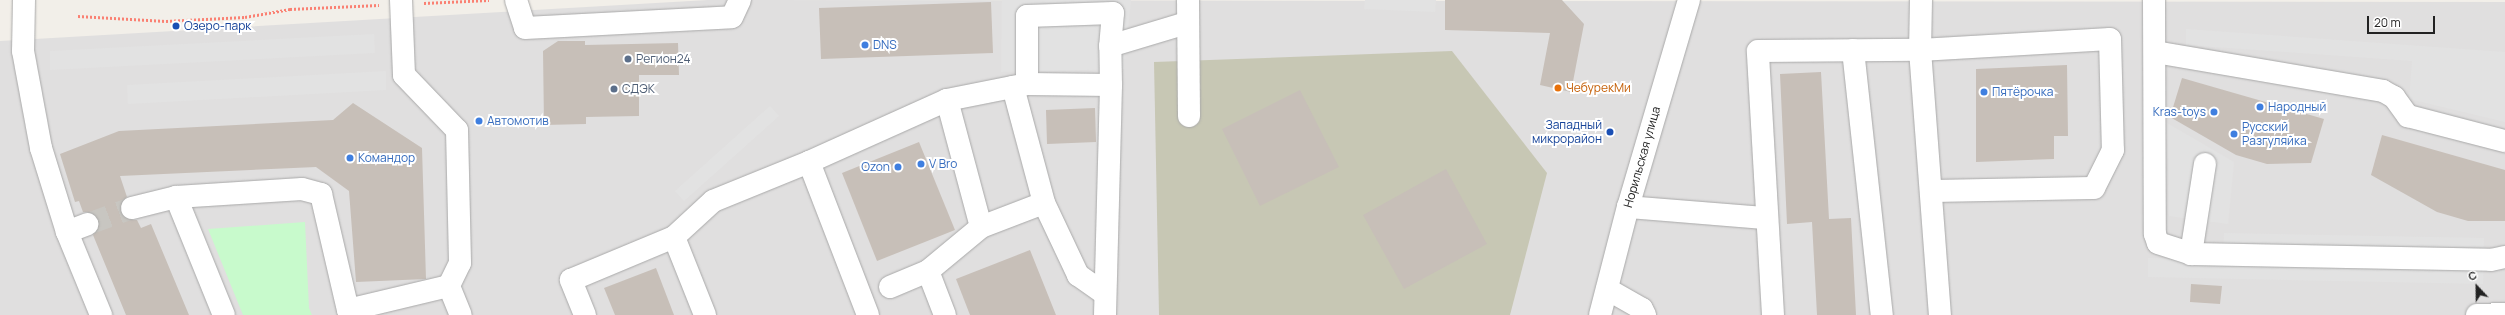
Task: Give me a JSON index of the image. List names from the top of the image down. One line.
{"streets":{"street":["Норильская улица"]},"places":["Озеро-парк","DNS","Регион24","ЧебурекМи","СДЭК","Пятёрочка","Народный","Kras-toys","Автомотив","Западный микрорайон","Русский Разгуляйка","Командор","V Bro","Ozon"],"scale_bar":"20 m","north":"top"}
